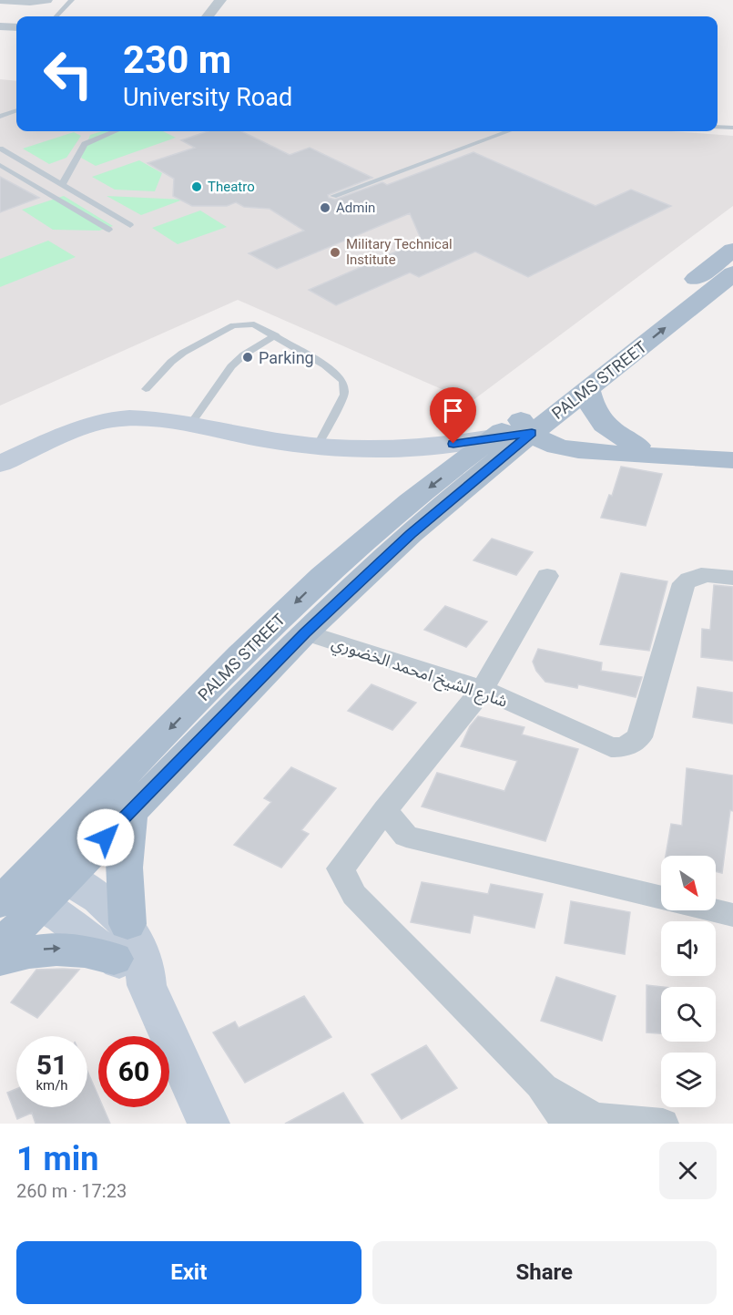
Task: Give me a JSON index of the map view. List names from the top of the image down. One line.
{"streets":{"main road":["PALMS STREET"],"street":["شارع الشيخ امحمد الخضوري"]},"crossings":[["PALMS STREET","شارع الشيخ امحمد الخضوري"]],"places":["Theatro","Admin","Military Technical Institute","Parking"],"north":"bottom right","page":{"turn":["230 m","University Road"],"speed":"51 km/h","limit":"60","heading":["1 min","260 m · 17:23"],"buttons":["Exit","Share"]}}
